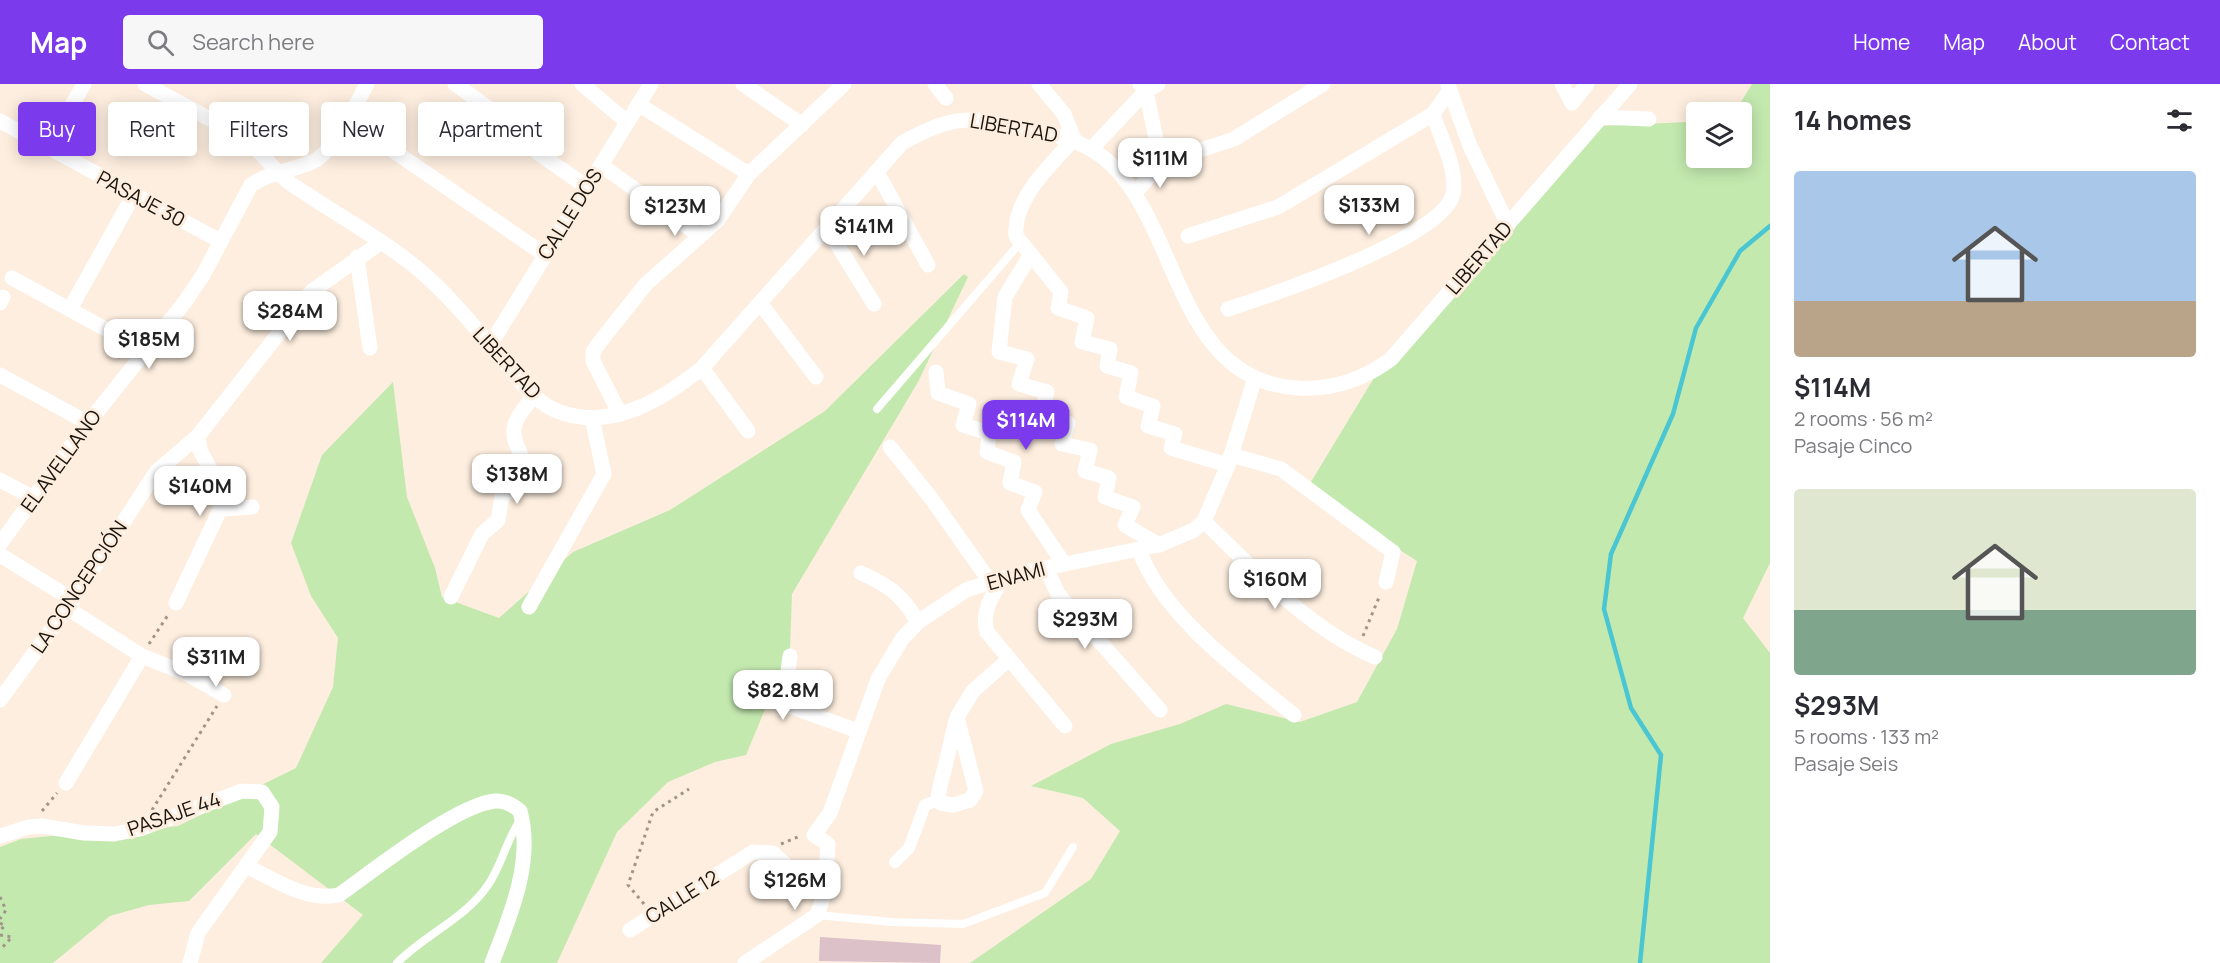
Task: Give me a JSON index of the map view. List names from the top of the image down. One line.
{"streets":{"street":["LIBERTAD","PASAJE 30","CALLE DOS","EL AVELLANO","ENAMI","LA CONCEPCIÓN","PASAJE 44","CALLE 12"]},"crossings":[["LIBERTAD","CALLE DOS"],["LIBERTAD","EL AVELLANO"],["LIBERTAD","LA CONCEPCIÓN"],["PASAJE 30","EL AVELLANO"]],"page":{"header":"Map","search":"Search here","nav":["Home","Map","About","Contact"],"heading":"14 homes","chip":["Buy","Rent","Filters","New","Apartment"],"price":["$111M","$133M","$123M","$141M","$284M","$185M","$114M","$138M","$140M","$160M","$293M","$311M","$82.8M","$126M"],"list":[{"name":"$114M","note":"2 rooms · 56 m² · Pasaje Cinco"},{"name":"$293M","note":"5 rooms · 133 m² · Pasaje Seis"}]}}
